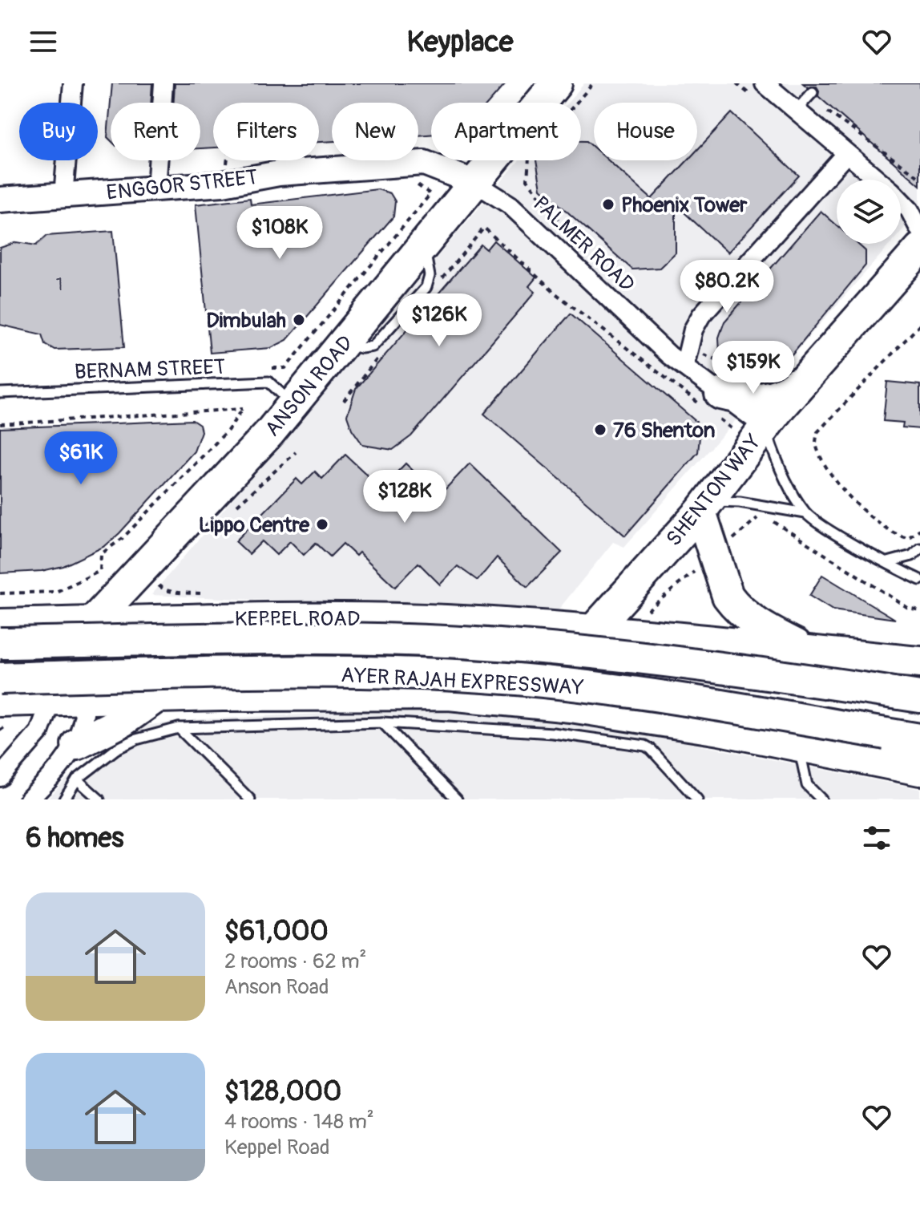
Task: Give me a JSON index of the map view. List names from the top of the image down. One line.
{"streets":{"highway":["ANSON ROAD","SHENTON WAY","KEPPEL ROAD","AYER RAJAH EXPRESSWAY"],"street":["ENGGOR STREET","PALMER ROAD"],"lane":["BERNAM STREET"]},"crossings":[["ENGGOR STREET","PALMER ROAD"],["ENGGOR STREET","ANSON ROAD"],["PALMER ROAD","ANSON ROAD"],["PALMER ROAD","SHENTON WAY"],["BERNAM STREET","ANSON ROAD"],["ANSON ROAD","KEPPEL ROAD"],["SHENTON WAY","KEPPEL ROAD"]],"places":["Phoenix Tower","Dimbulah","76 Shenton","Lippo Centre"],"house_numbers":["1"],"page":{"header":"Keyplace","chip":["Buy","Rent","Filters","New","Apartment","House"],"price":["$108K","$80.2K","$126K","$159K","$61K","$128K"],"heading":"6 homes","list":[{"name":"$61,000","note":"2 rooms · 62 m² · Anson Road"},{"name":"$128,000","note":"4 rooms · 148 m² · Keppel Road"}]}}
